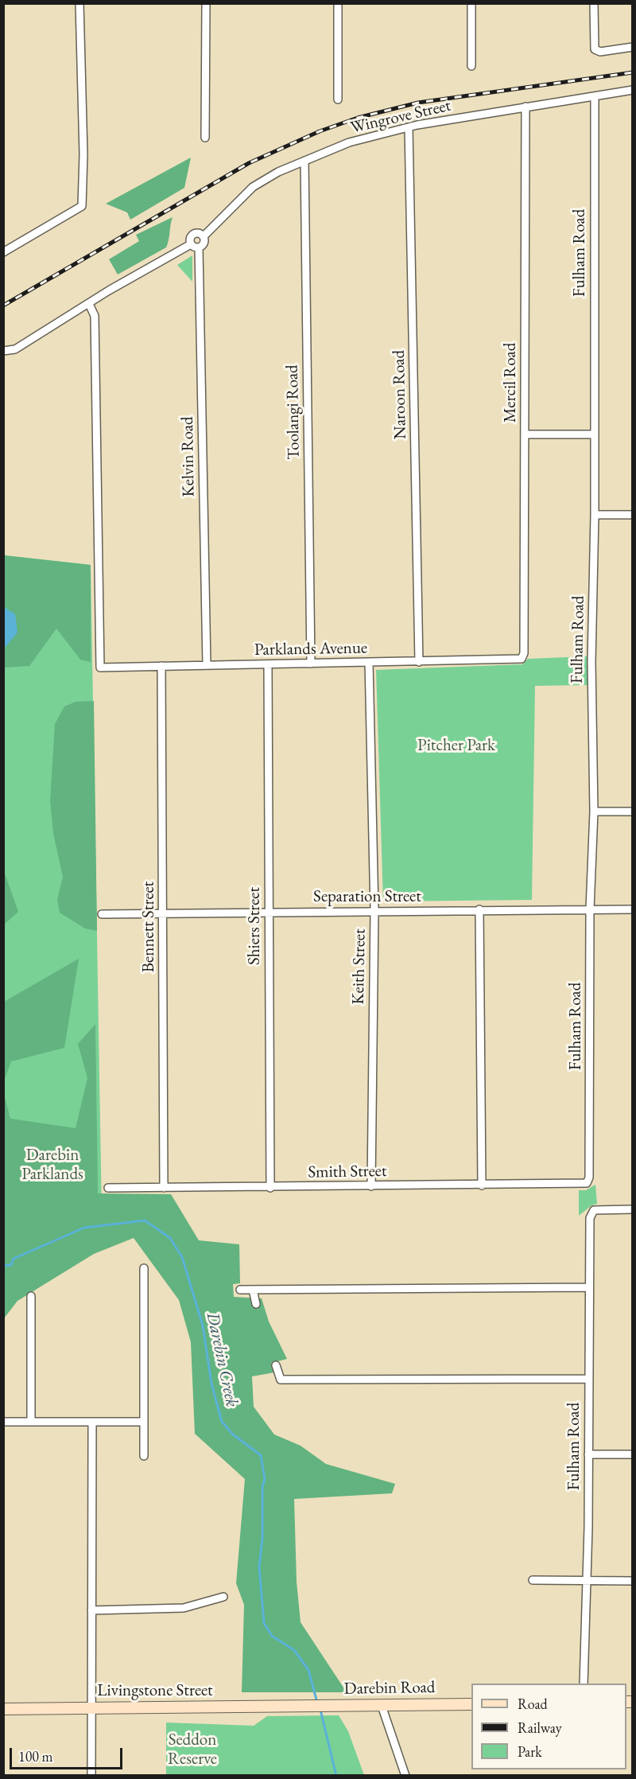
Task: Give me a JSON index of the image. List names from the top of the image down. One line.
{"streets":{"main road":["Darebin Road","Livingstone Street"],"street":["Wingrove Street","Fulham Road","Mercil Road","Naroon Road","Toolangi Road","Kelvin Road","Parklands Avenue","Separation Street","Shiers Street","Bennett Street","Keith Street","Smith Street"]},"crossings":[["Wingrove Street","Fulham Road"],["Wingrove Street","Mercil Road"],["Wingrove Street","Naroon Road"],["Wingrove Street","Toolangi Road"],["Wingrove Street","Kelvin Road"],["Fulham Road","Separation Street"],["Fulham Road","Smith Street"],["Mercil Road","Parklands Avenue"],["Naroon Road","Parklands Avenue"],["Toolangi Road","Parklands Avenue"],["Kelvin Road","Parklands Avenue"],["Parklands Avenue","Shiers Street"],["Parklands Avenue","Bennett Street"],["Parklands Avenue","Keith Street"],["Separation Street","Shiers Street"],["Separation Street","Bennett Street"],["Separation Street","Keith Street"],["Shiers Street","Smith Street"],["Bennett Street","Smith Street"],["Keith Street","Smith Street"],["Darebin Road","Livingstone Street"]],"water":["Darebin Creek"],"parks":["Pitcher Park","Darebin Parklands","Seddon Reserve"],"legend":["Road","Railway","Park"],"scale_bar":"100 m"}
